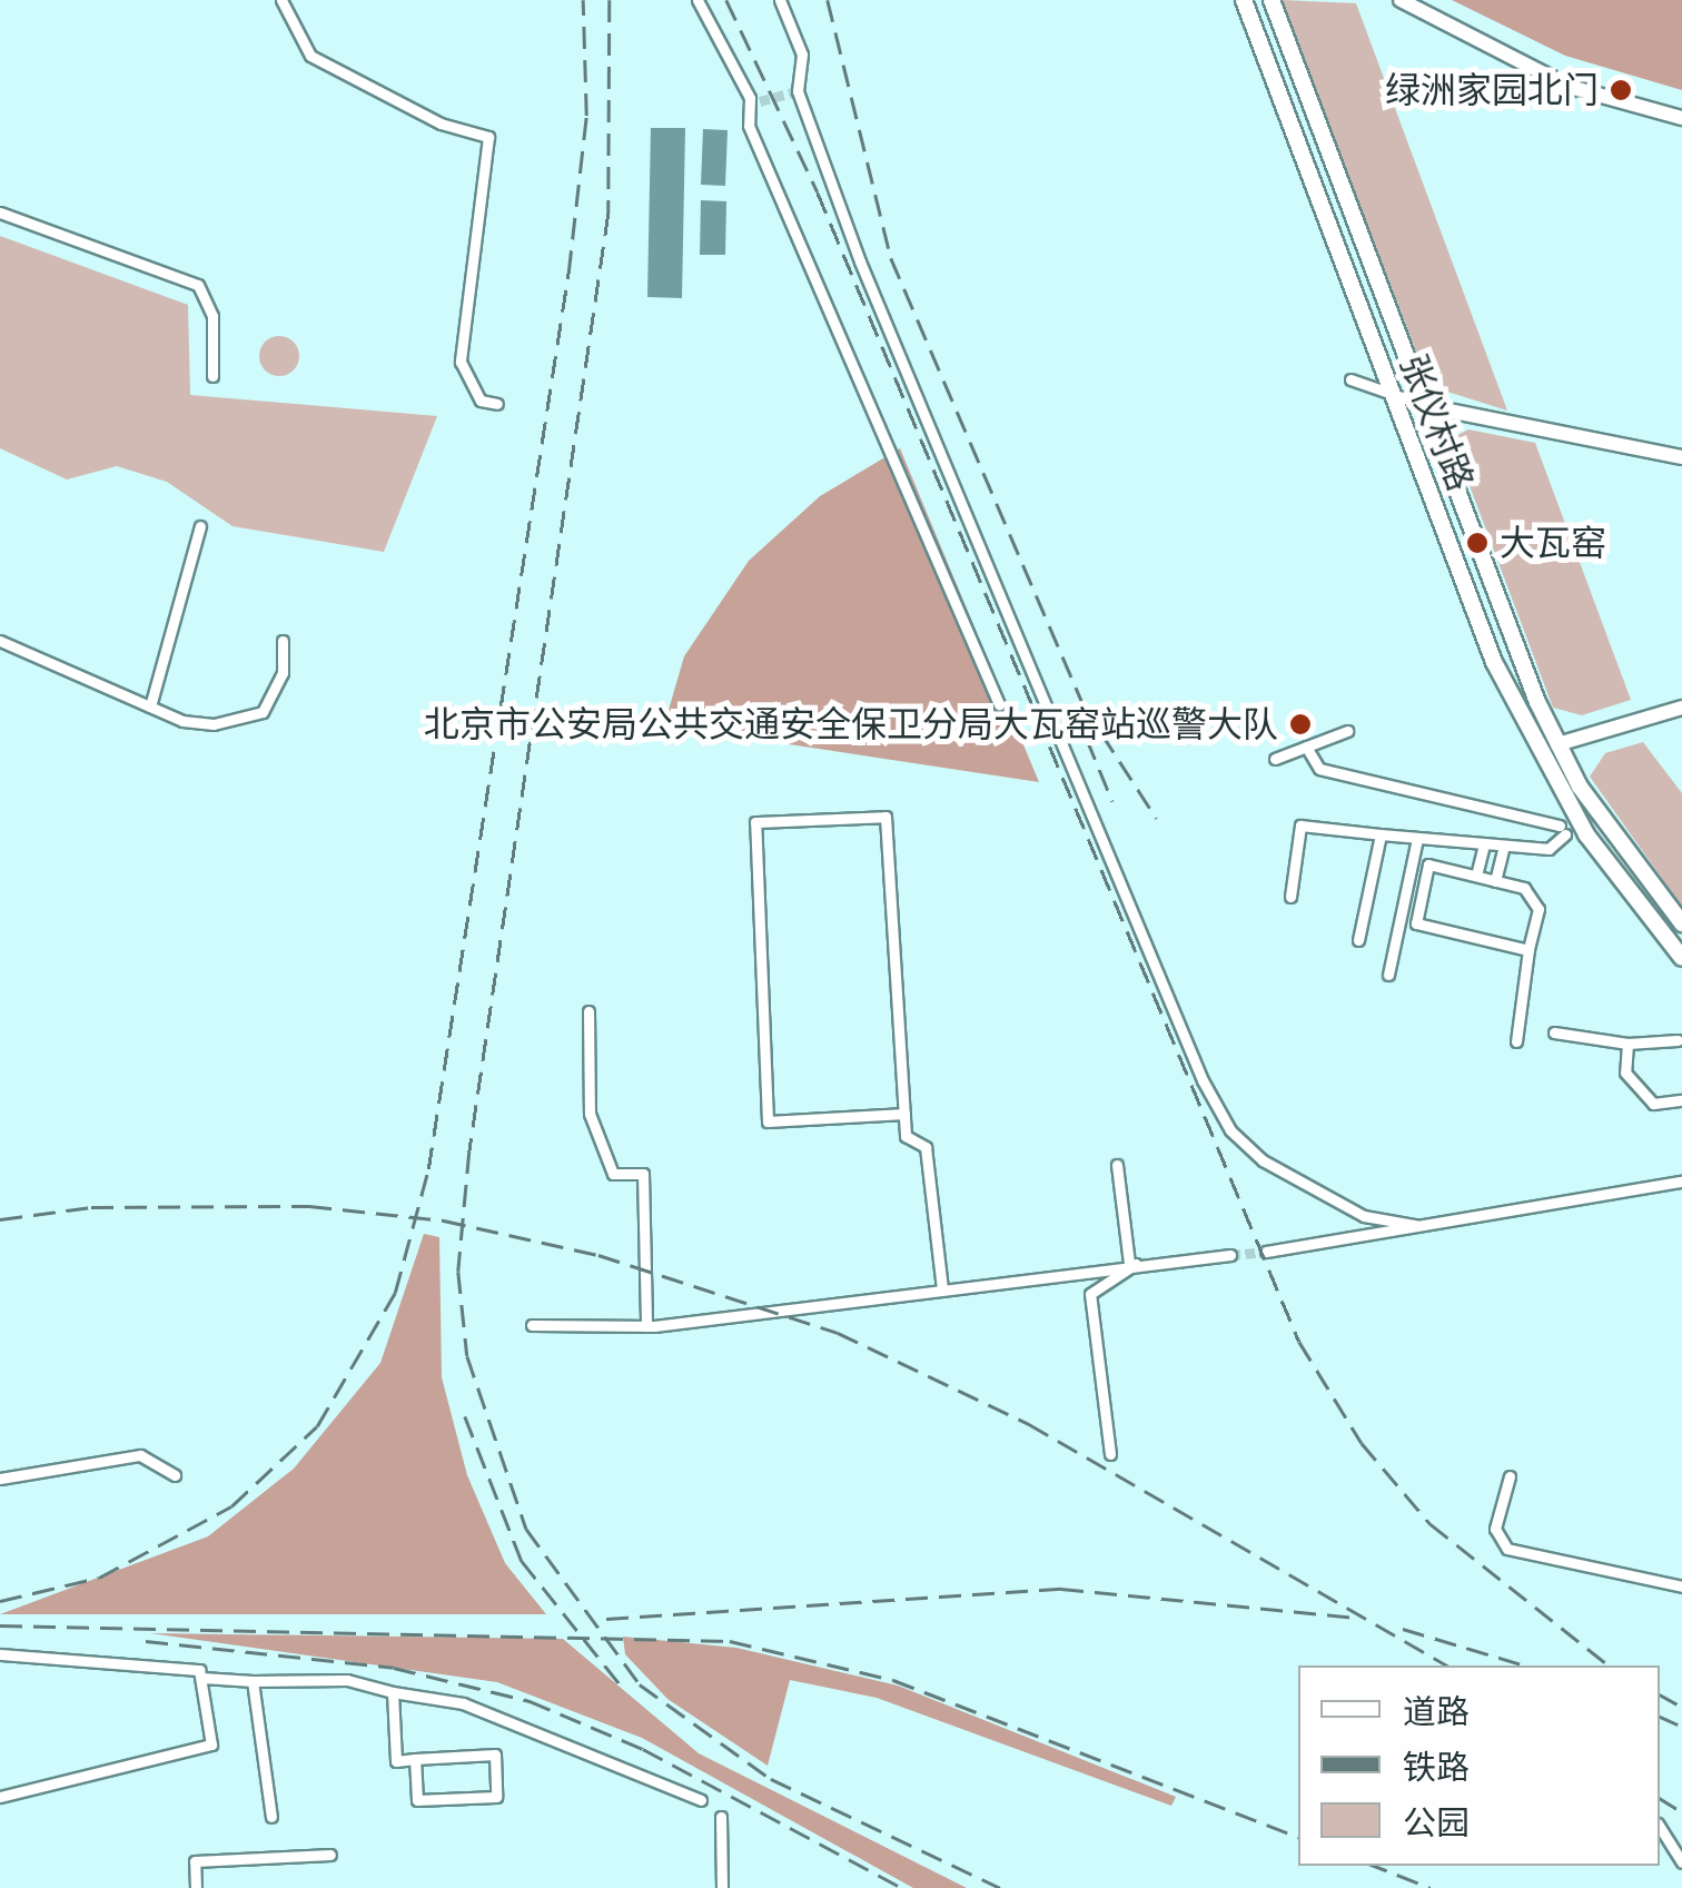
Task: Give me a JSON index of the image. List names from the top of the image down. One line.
{"streets":{"main road":["张仪村路"]},"places":["绿洲家园北门","大瓦窑","北京市公安局公共交通安全保卫分局大瓦窑站巡警大队"],"legend":["道路","铁路","公园"]}
